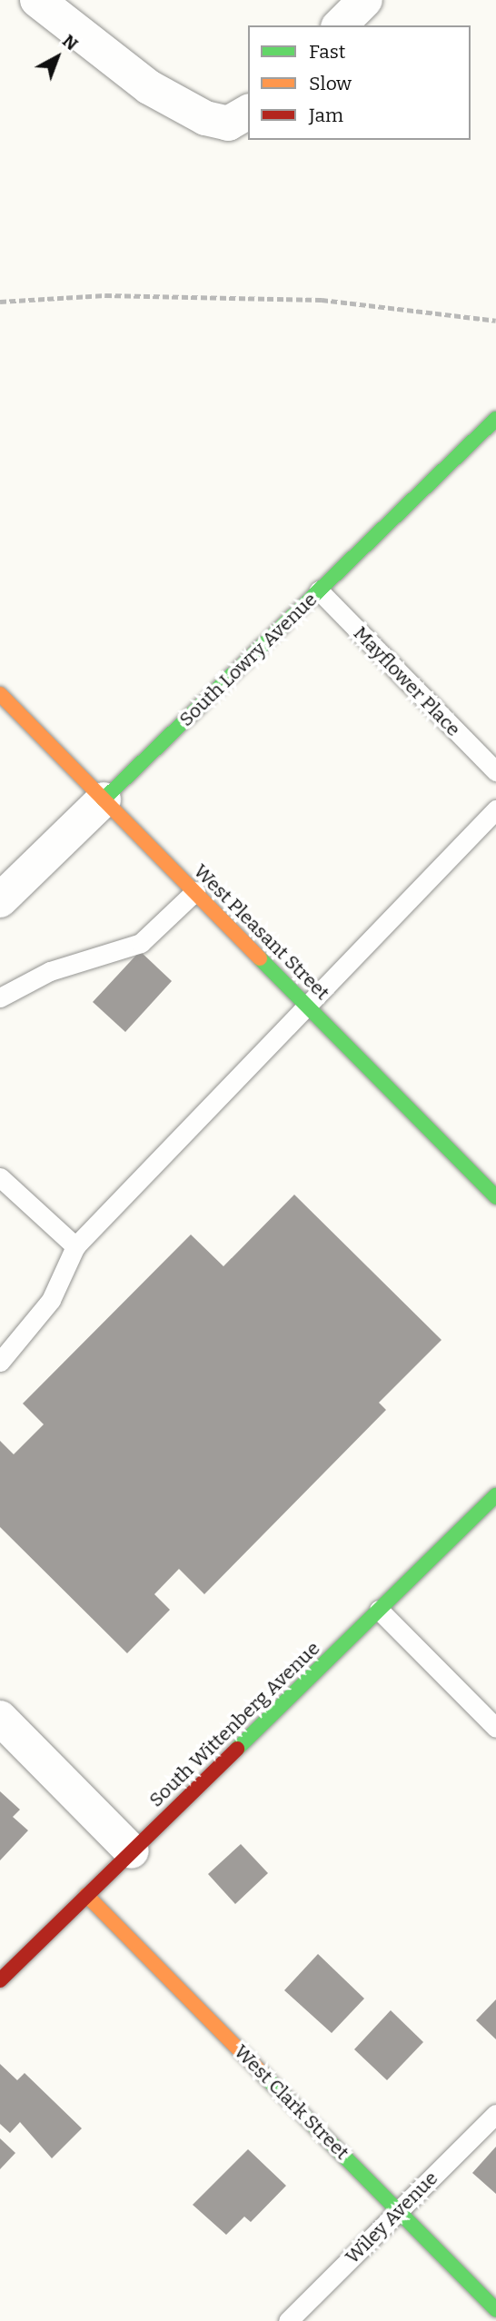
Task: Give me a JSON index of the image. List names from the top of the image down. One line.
{"streets":{"street":["South Lowry Avenue","West Pleasant Street","South Wittenberg Avenue","West Clark Street"],"lane":["Mayflower Place","Wiley Avenue"]},"crossings":[["South Lowry Avenue","Mayflower Place"],["South Lowry Avenue","West Pleasant Street"],["South Wittenberg Avenue","West Clark Street"],["West Clark Street","Wiley Avenue"]],"legend":["Fast","Slow","Jam"],"north":"top right"}
